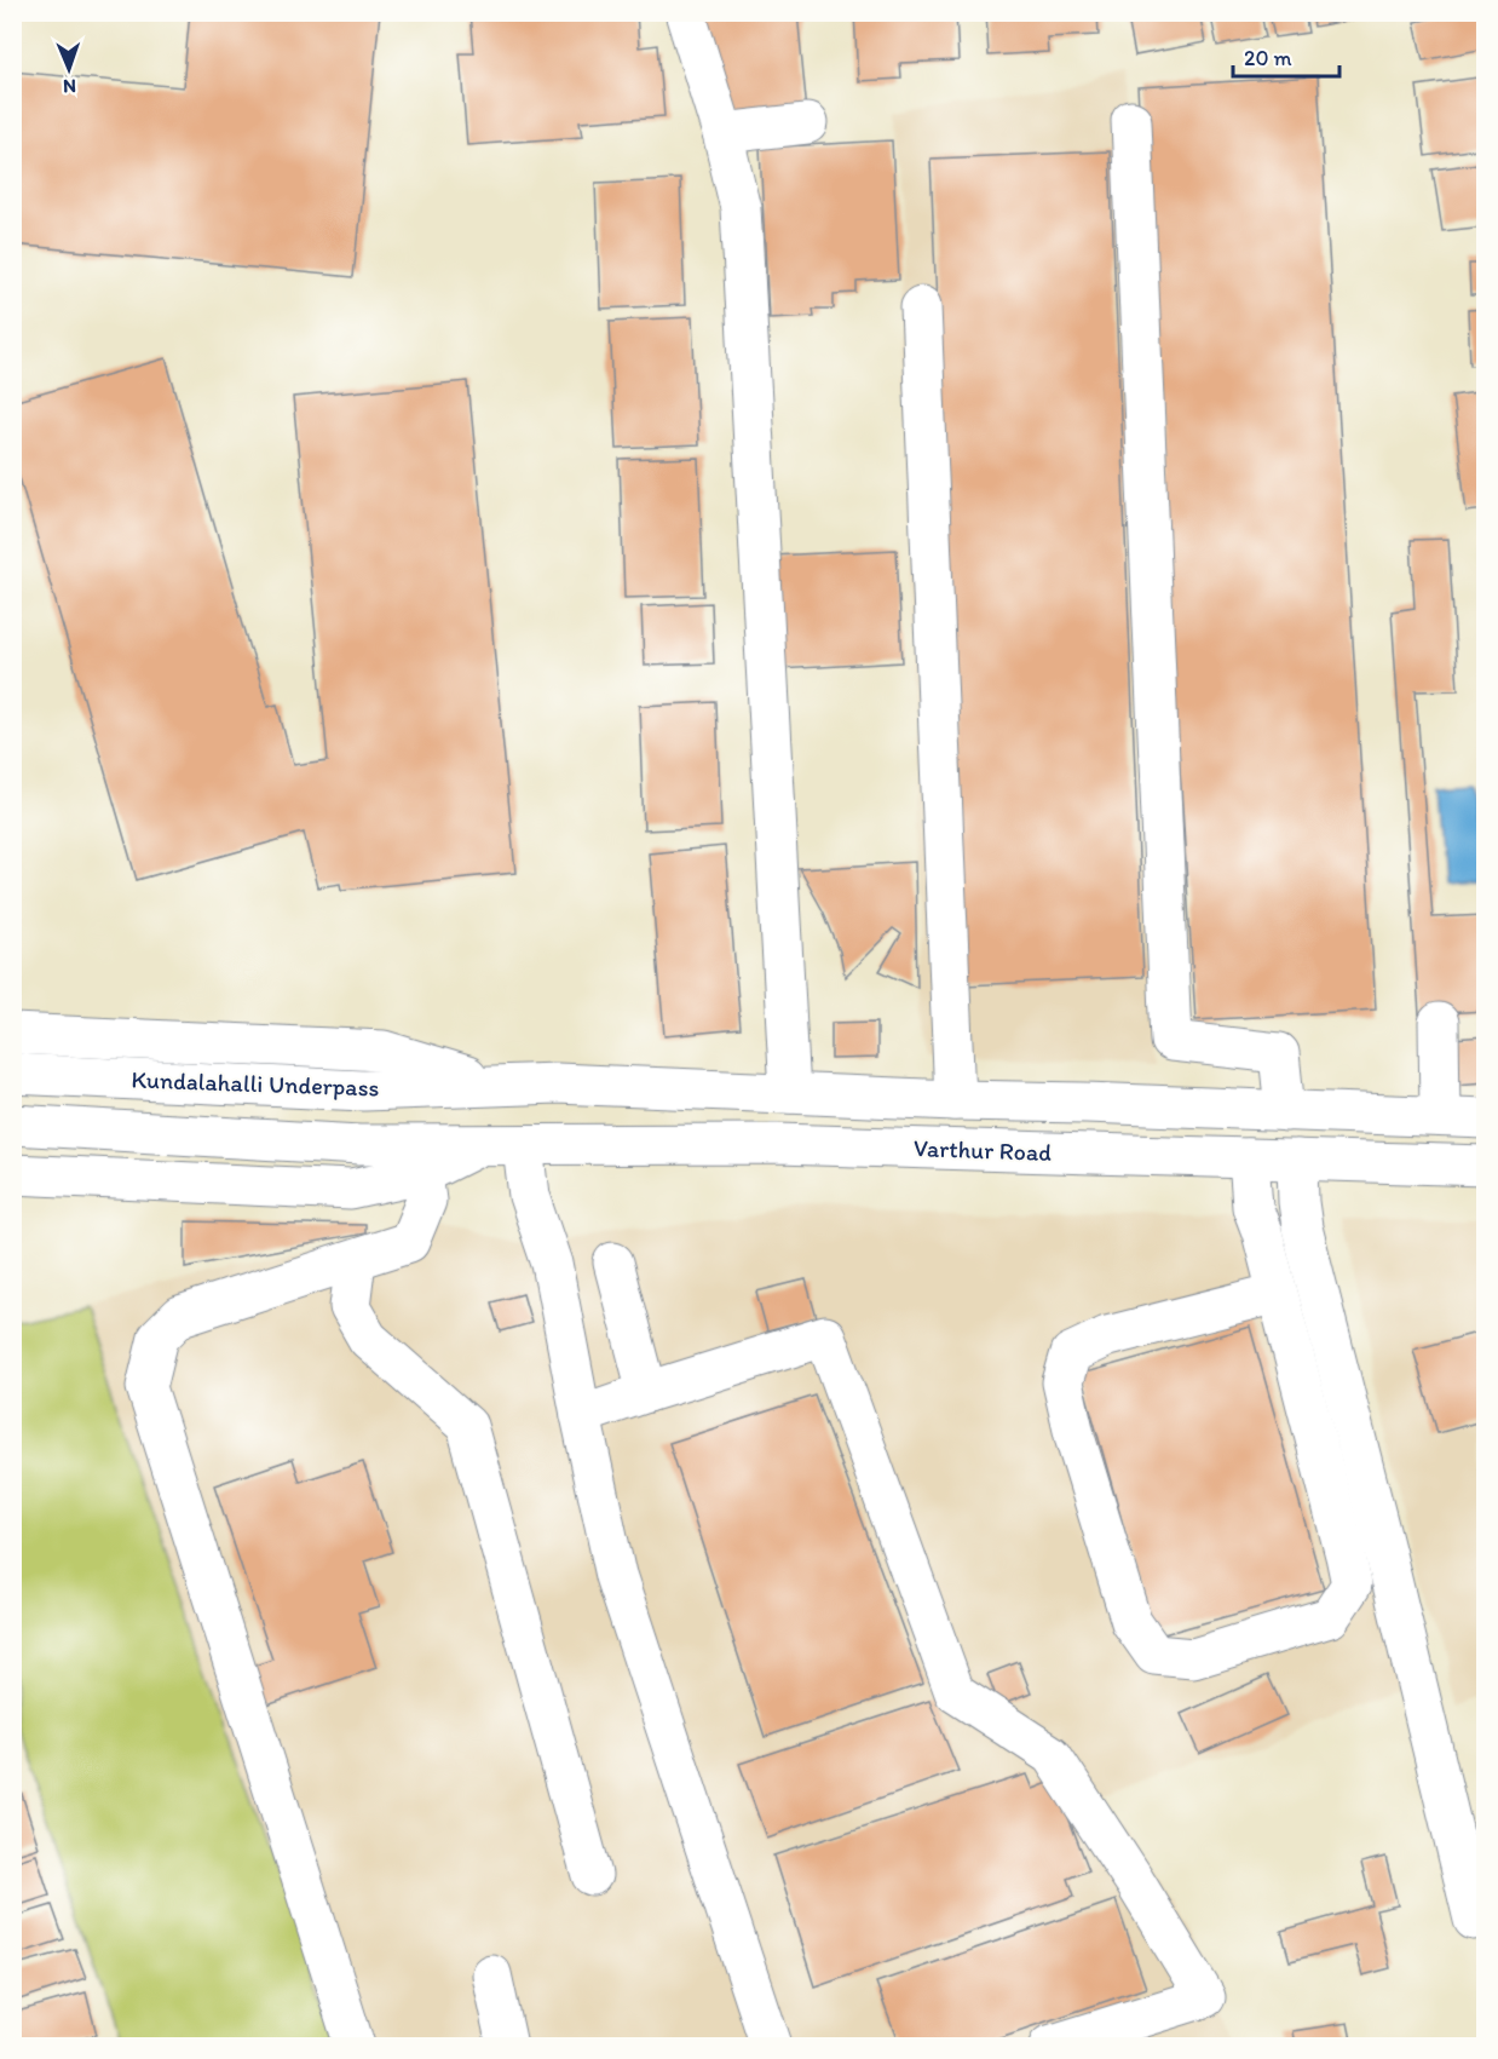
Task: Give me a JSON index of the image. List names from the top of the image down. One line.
{"streets":{"main road":["Kundalahalli Underpass","Varthur Road"]},"crossings":[["Kundalahalli Underpass","Varthur Road"]],"scale_bar":"20 m","north":"bottom"}
